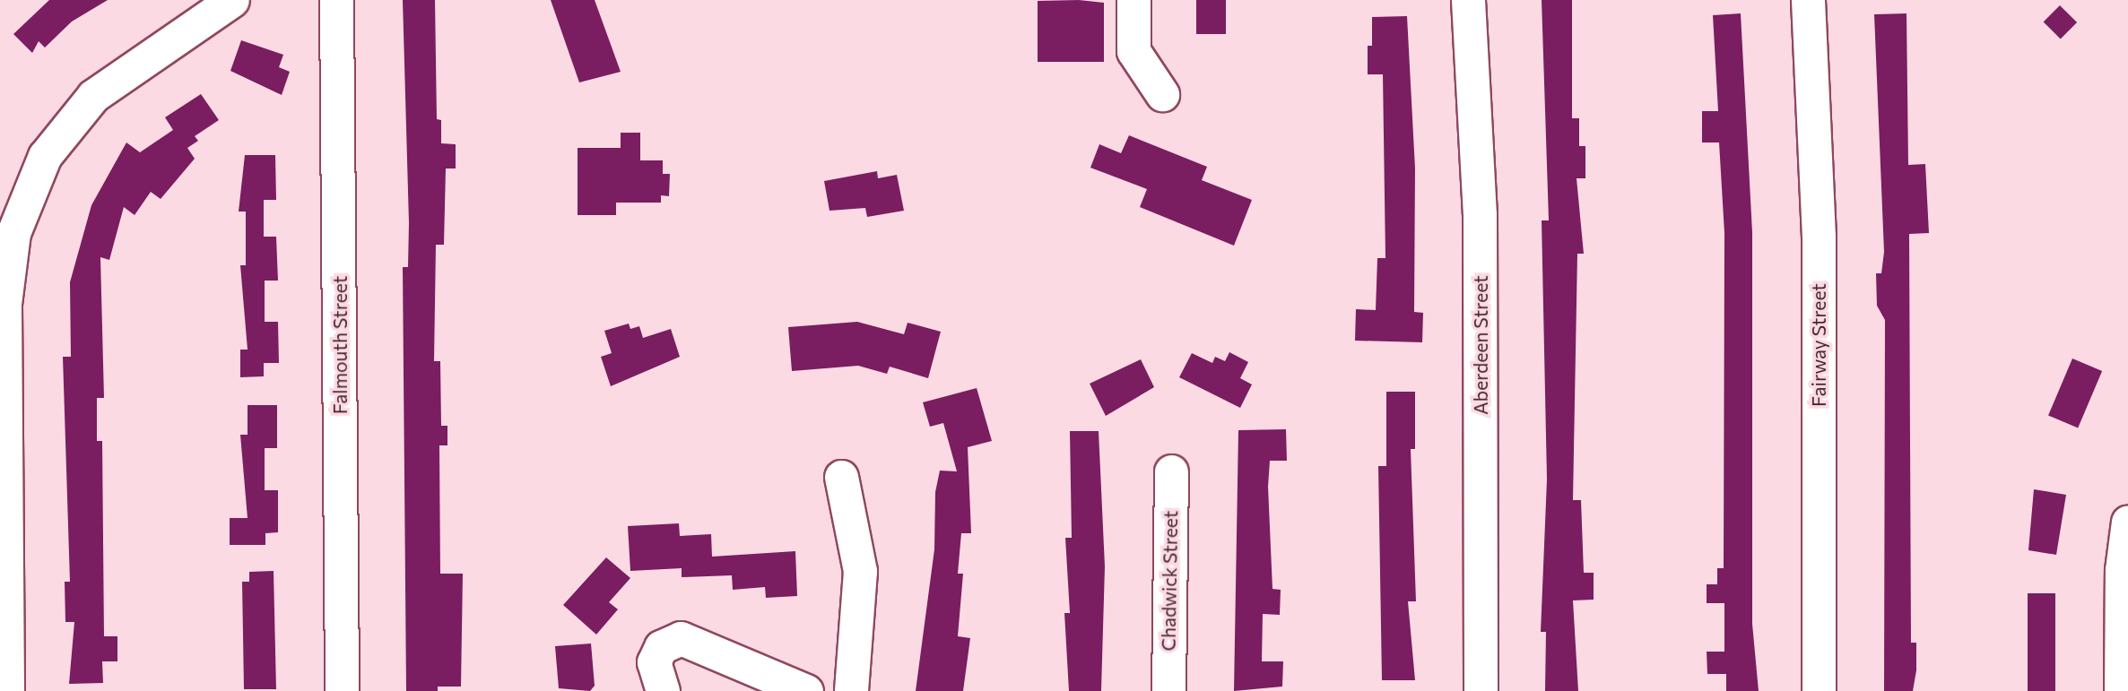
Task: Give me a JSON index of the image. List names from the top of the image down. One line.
{"streets":{"street":["Falmouth Street","Aberdeen Street","Fairway Street","Chadwick Street"]}}
